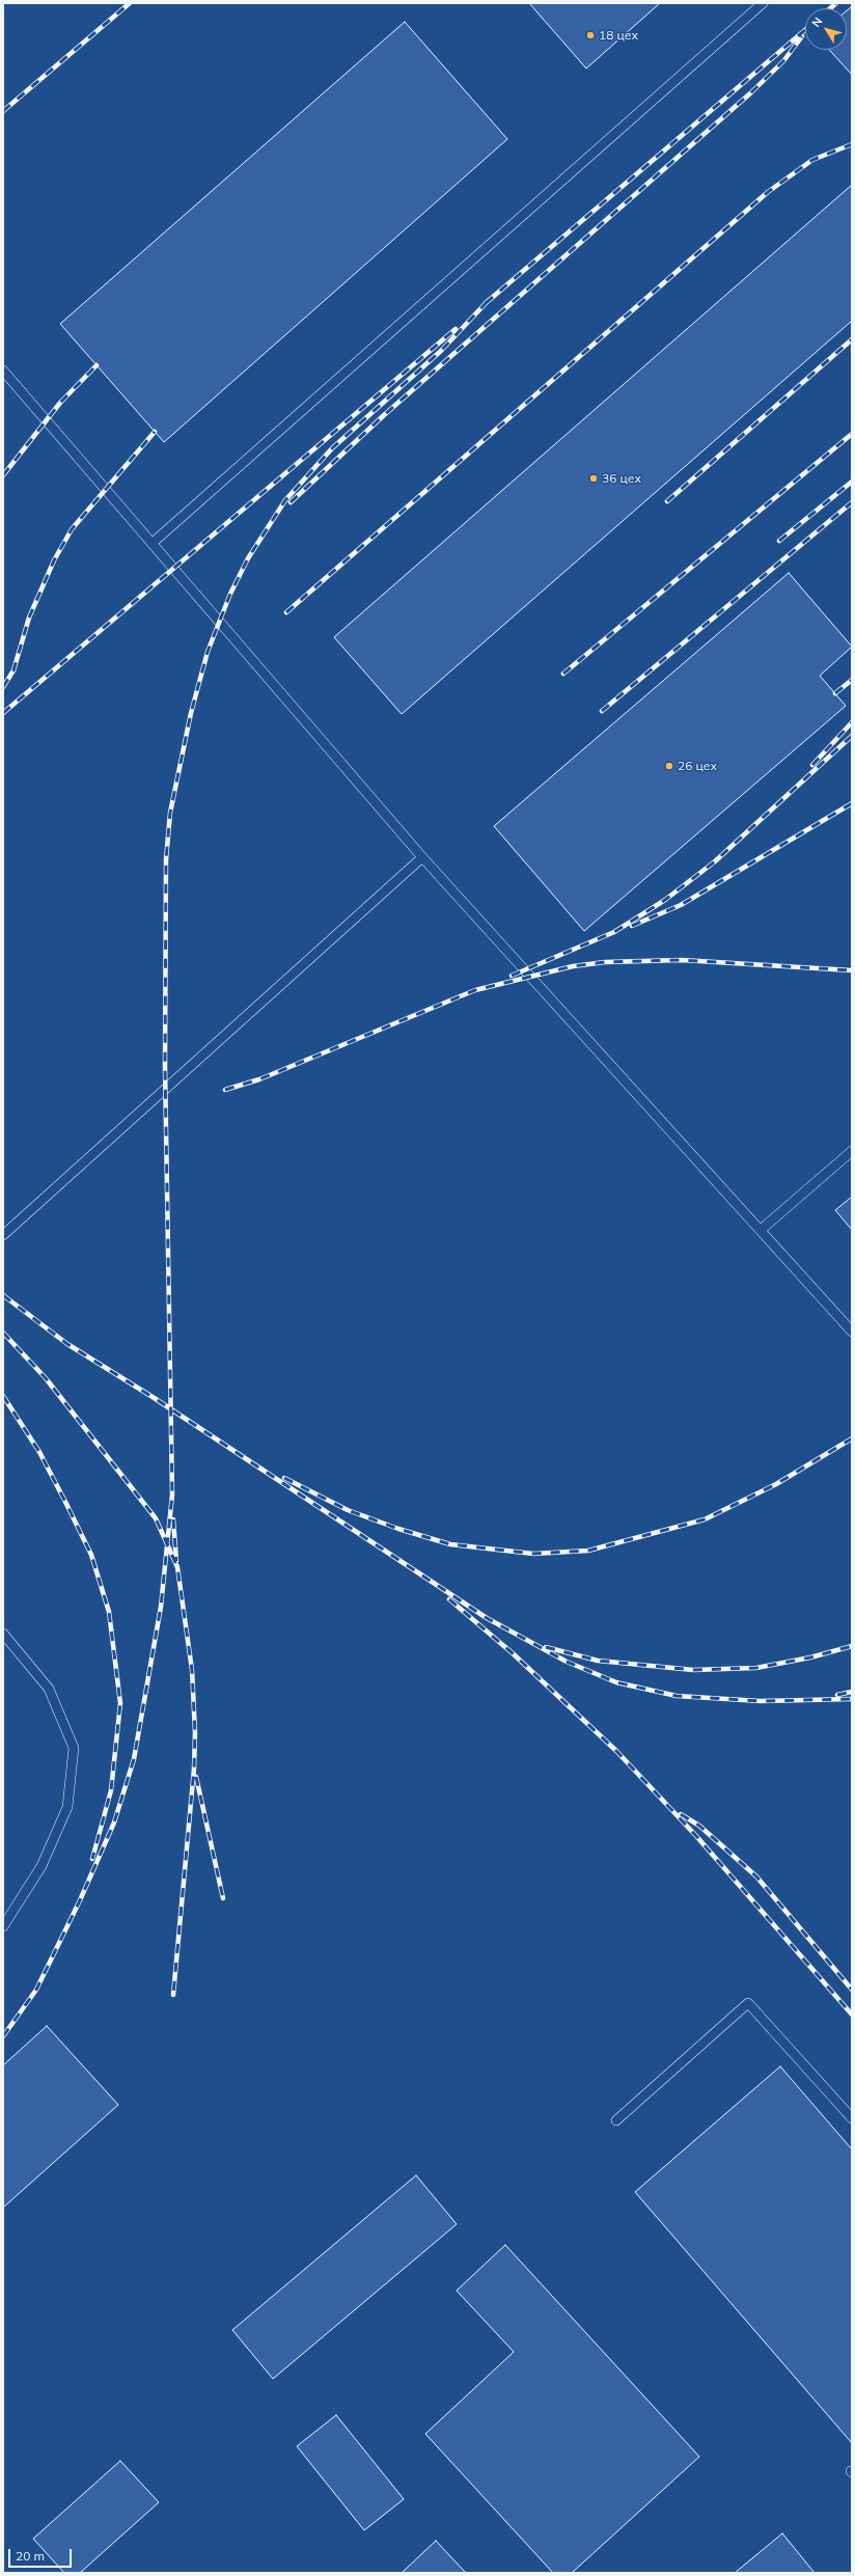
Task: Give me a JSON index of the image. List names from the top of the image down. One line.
{"places":["18 цех","36 цех","26 цех"],"scale_bar":"20 m","north":"top left"}
